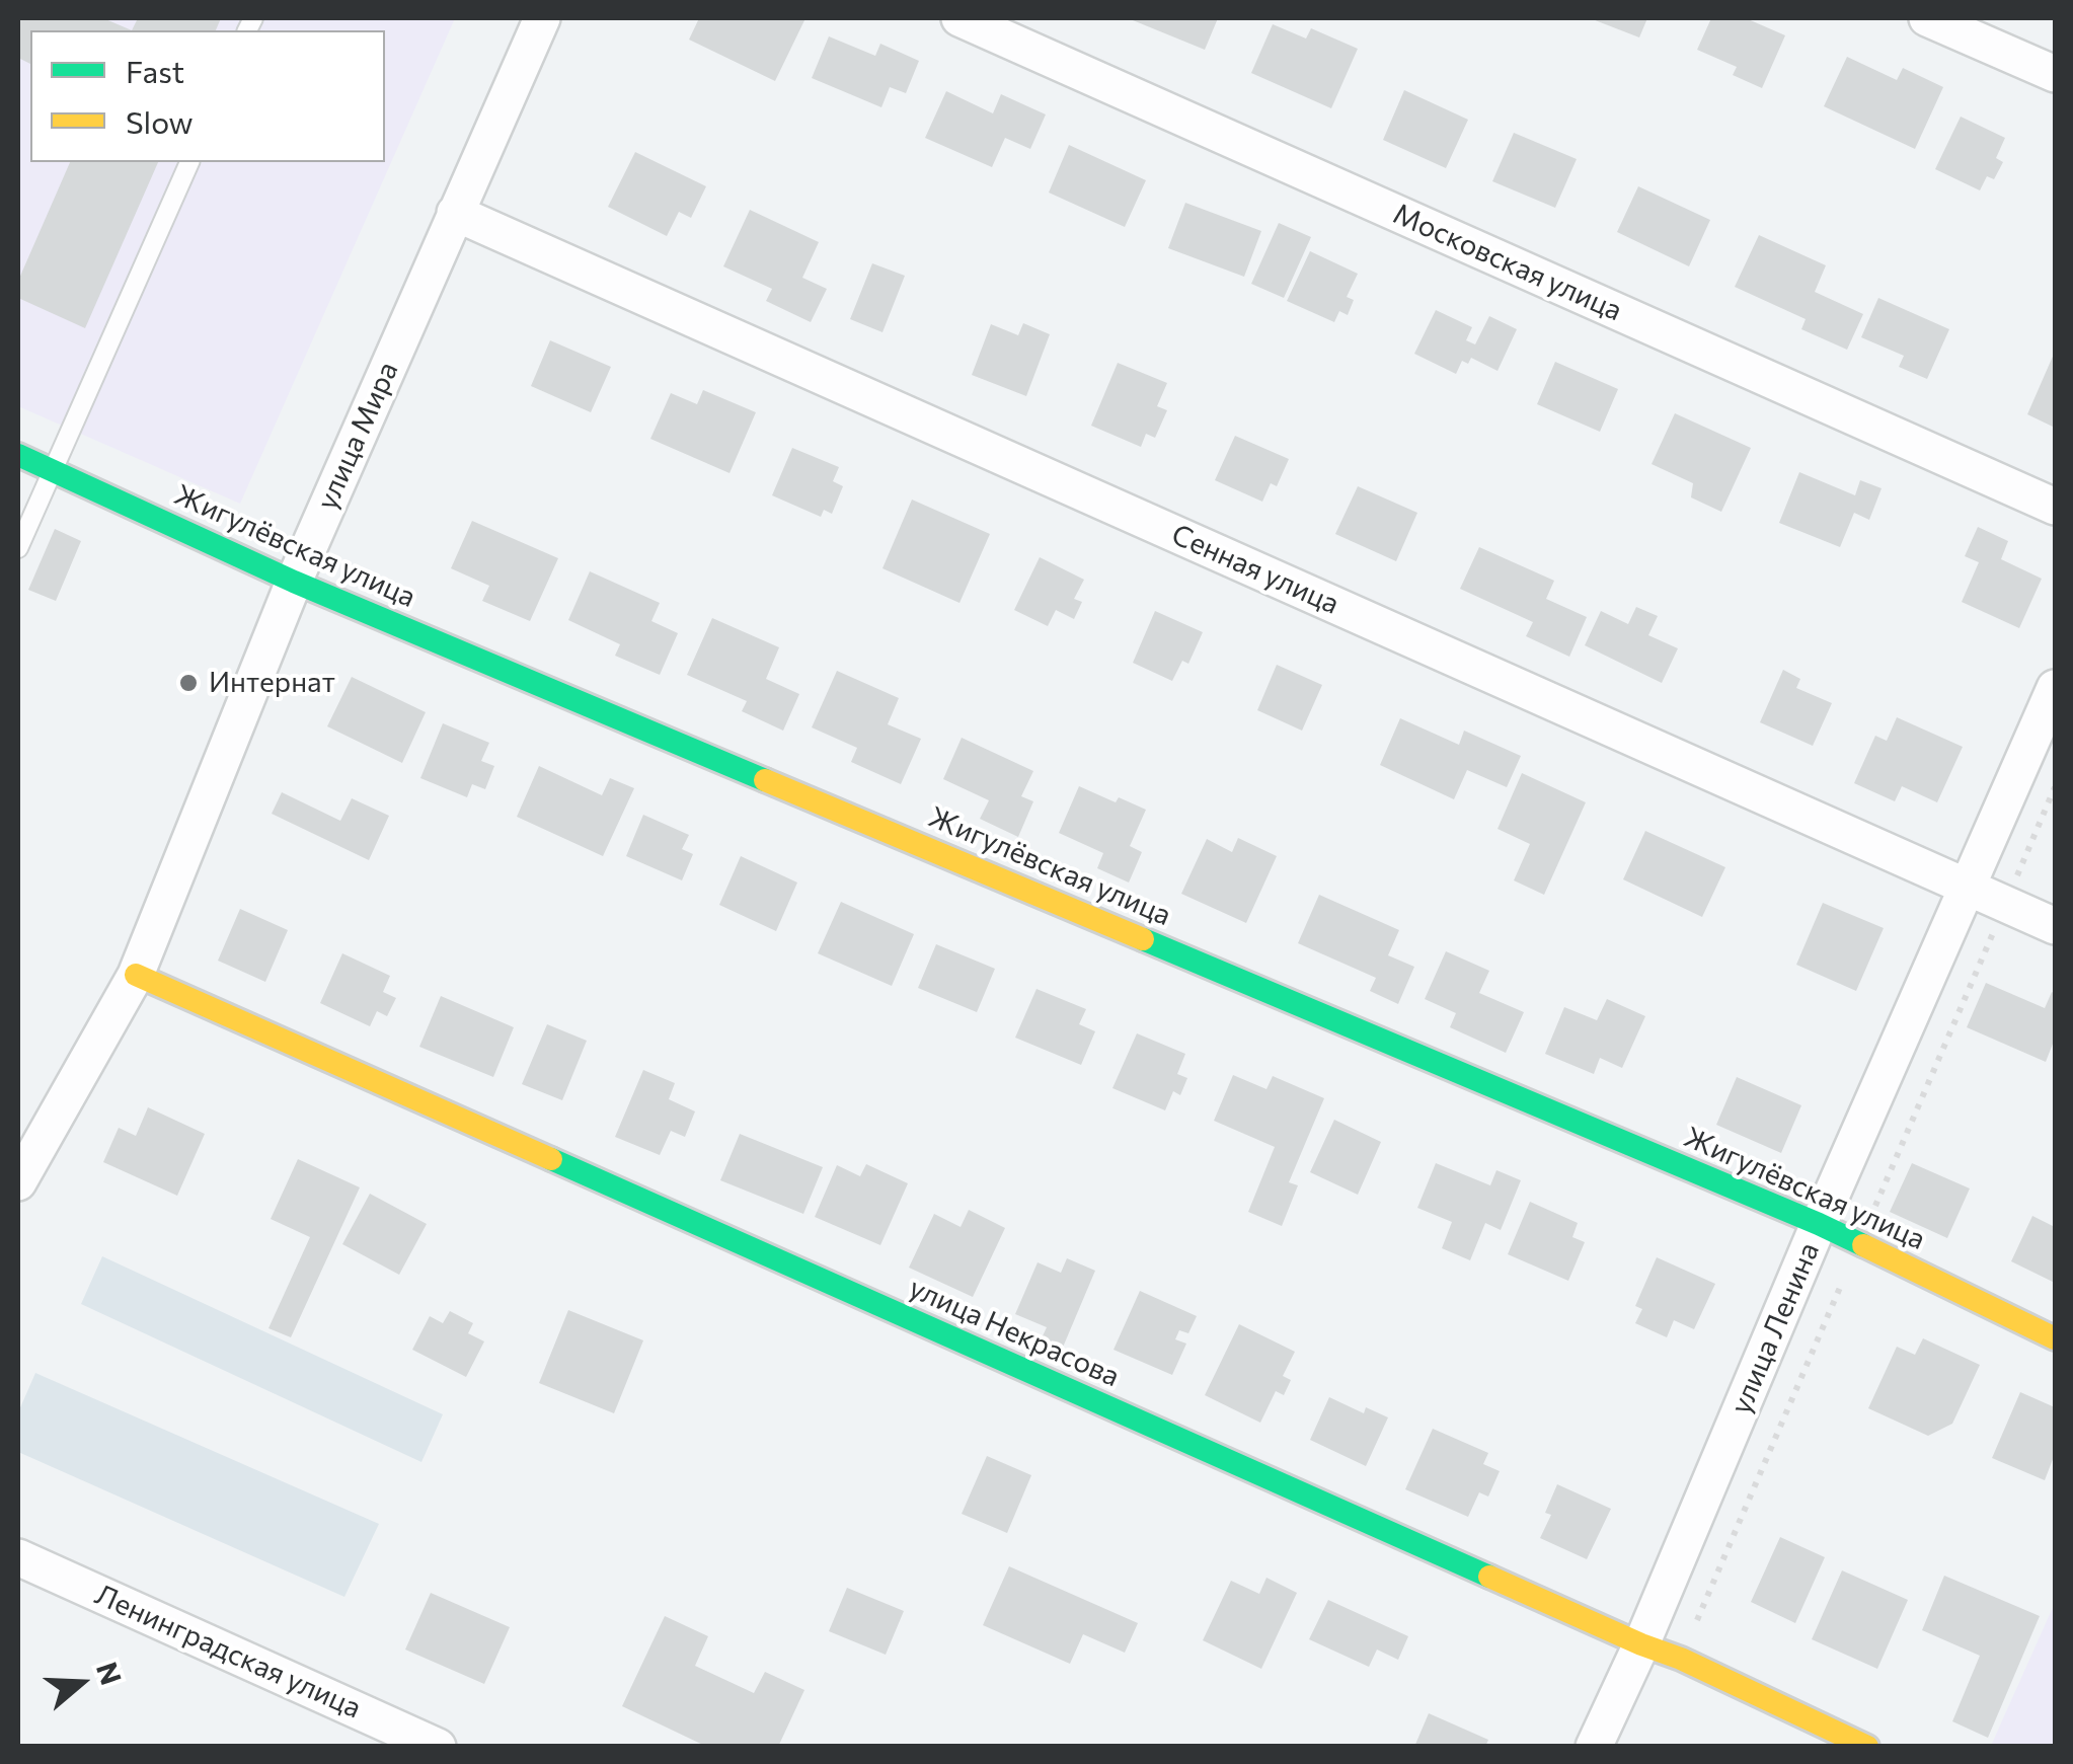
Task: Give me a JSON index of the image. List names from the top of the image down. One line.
{"streets":{"street":["Московская улица","улица Мира","Жигулёвская улица","Сенная улица","улица Ленина","улица Некрасова","Ленинградская улица"]},"crossings":[["улица Мира","Жигулёвская улица"],["улица Мира","Сенная улица"],["улица Мира","улица Некрасова"],["Жигулёвская улица","улица Ленина"],["Сенная улица","улица Ленина"],["улица Ленина","улица Некрасова"]],"places":["Интернат"],"legend":["Fast","Slow"],"north":"right"}
